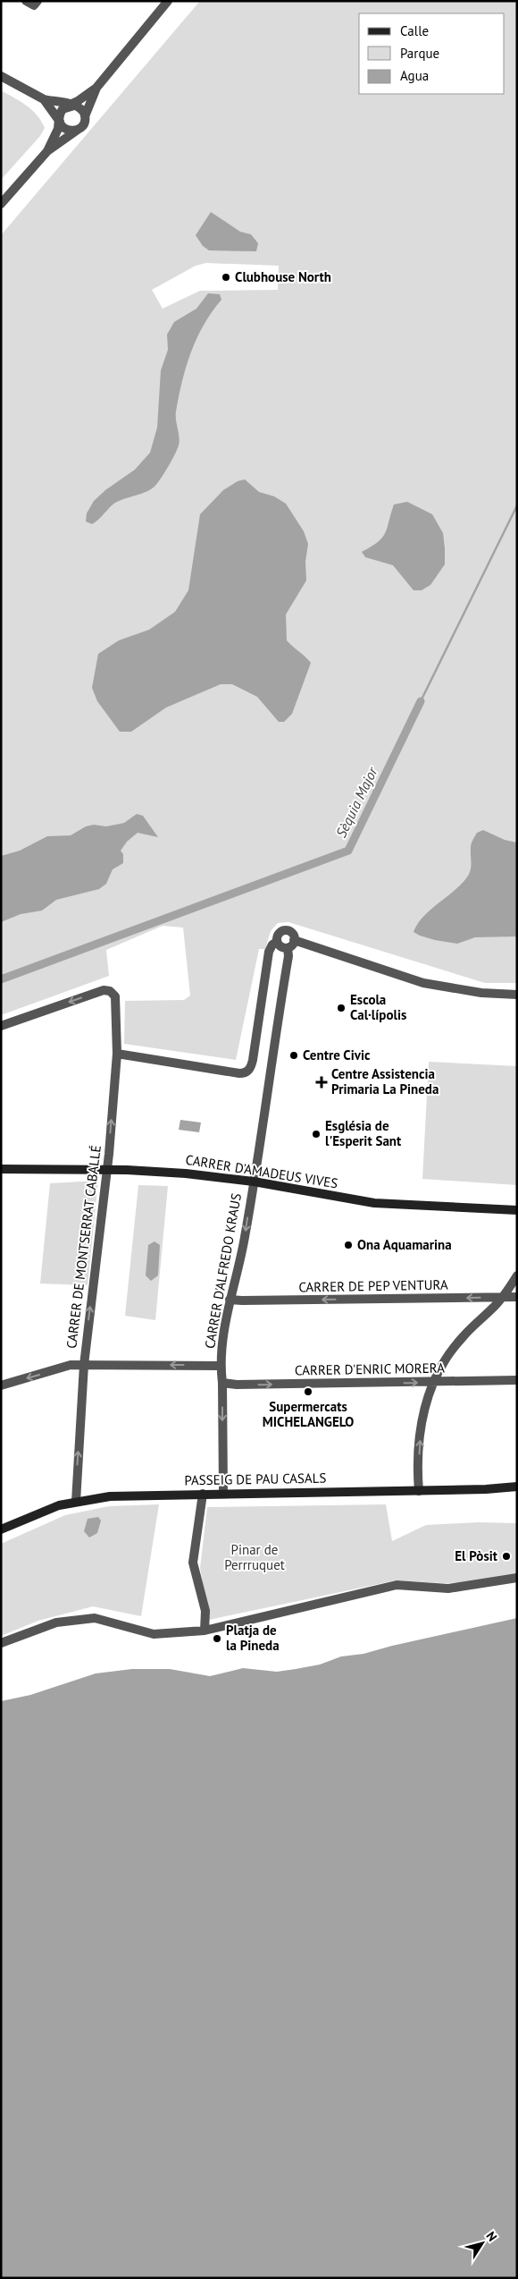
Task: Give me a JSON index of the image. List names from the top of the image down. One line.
{"streets":{"street":["CARRER D'AMADEUS VIVES","CARRER DE MONTSERRAT CABALLÉ","CARRER D'ALFREDO KRAUS","CARRER DE PEP VENTURA","CARRER D'ENRIC MORERA","PASSEIG DE PAU CASALS"]},"crossings":[["CARRER D'AMADEUS VIVES","CARRER DE MONTSERRAT CABALLÉ"],["CARRER D'AMADEUS VIVES","CARRER D'ALFREDO KRAUS"],["CARRER DE MONTSERRAT CABALLÉ","PASSEIG DE PAU CASALS"],["CARRER D'ALFREDO KRAUS","CARRER DE PEP VENTURA"],["CARRER D'ALFREDO KRAUS","CARRER D'ENRIC MORERA"],["CARRER D'ALFREDO KRAUS","PASSEIG DE PAU CASALS"]],"one_way":["CARRER D'ALFREDO KRAUS","CARRER DE PEP VENTURA","CARRER D'ENRIC MORERA"],"water":["Sèquia Major"],"parks":["Pinar de Perrruquet"],"places":{"other":["Clubhouse North","Escola Cal·lípolis","Centre Civic","Església de l'Esperit Sant","Ona Aquamarina","Supermercats MICHELANGELO","El Pòsit","Platja de la Pineda"],"health":["Centre Assistencia Primaria La Pineda"]},"legend":["Calle","Parque","Agua"],"north":"top right"}
